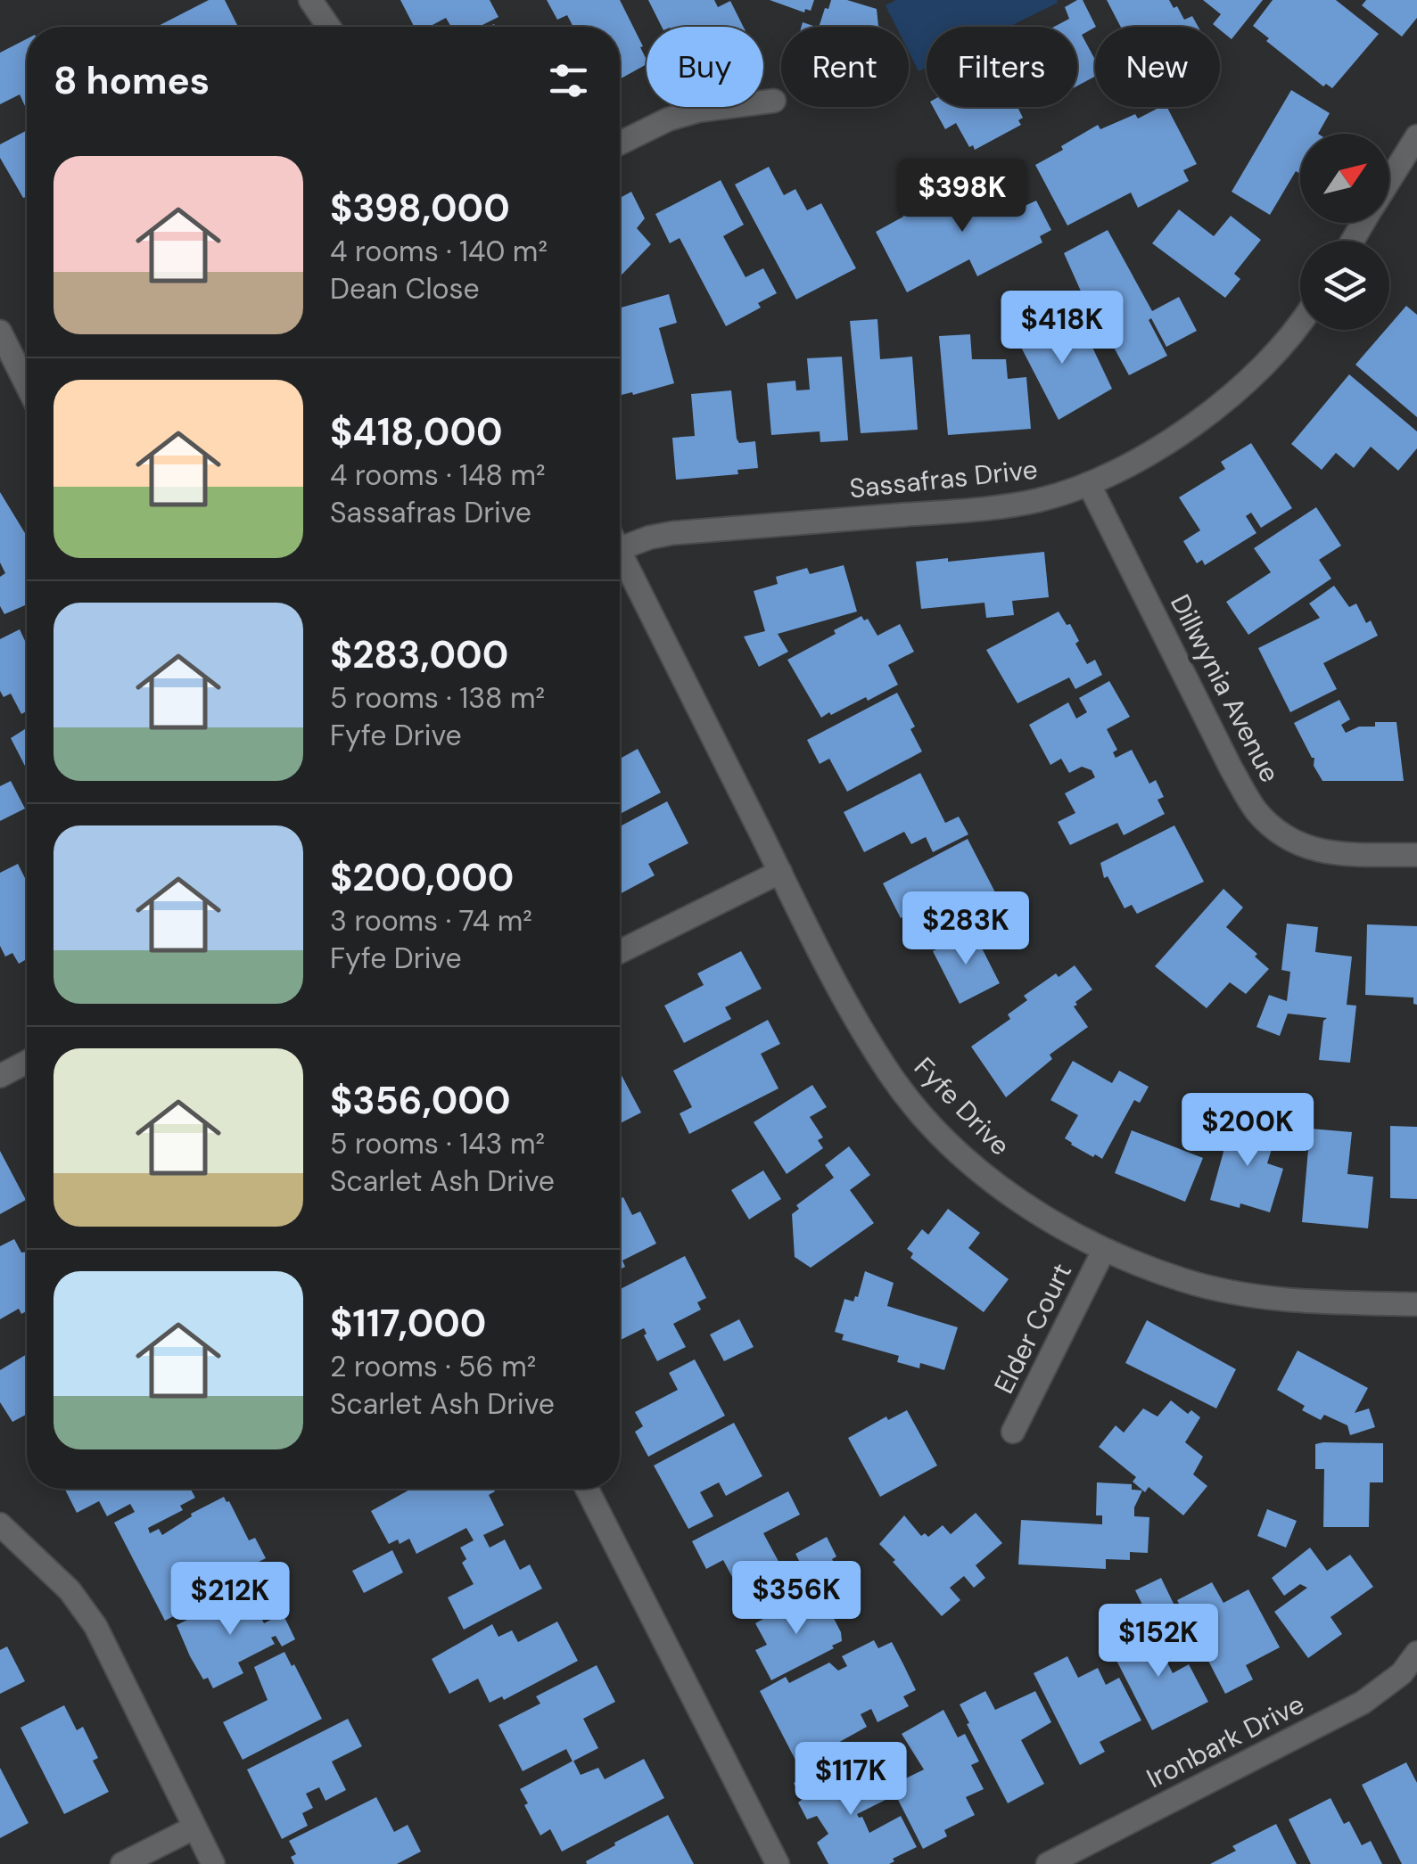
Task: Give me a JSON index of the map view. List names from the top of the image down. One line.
{"streets":{"street":["Sassafras Drive","Dillwynia Avenue","Fyfe Drive","Elder Court","Ironbark Drive"]},"crossings":[["Sassafras Drive","Dillwynia Avenue"],["Fyfe Drive","Elder Court"]],"north":"top right","page":{"chip":["Buy","Rent","Filters","New"],"heading":"8 homes","list":[{"name":"$398,000","note":"4 rooms · 140 m² · Dean Close"},{"name":"$418,000","note":"4 rooms · 148 m² · Sassafras Drive"},{"name":"$283,000","note":"5 rooms · 138 m² · Fyfe Drive"},{"name":"$200,000","note":"3 rooms · 74 m² · Fyfe Drive"},{"name":"$356,000","note":"5 rooms · 143 m² · Scarlet Ash Drive"},{"name":"$117,000","note":"2 rooms · 56 m² · Scarlet Ash Drive"}],"price":["$398K","$418K","$283K","$200K","$356K","$212K","$152K","$117K"]}}
